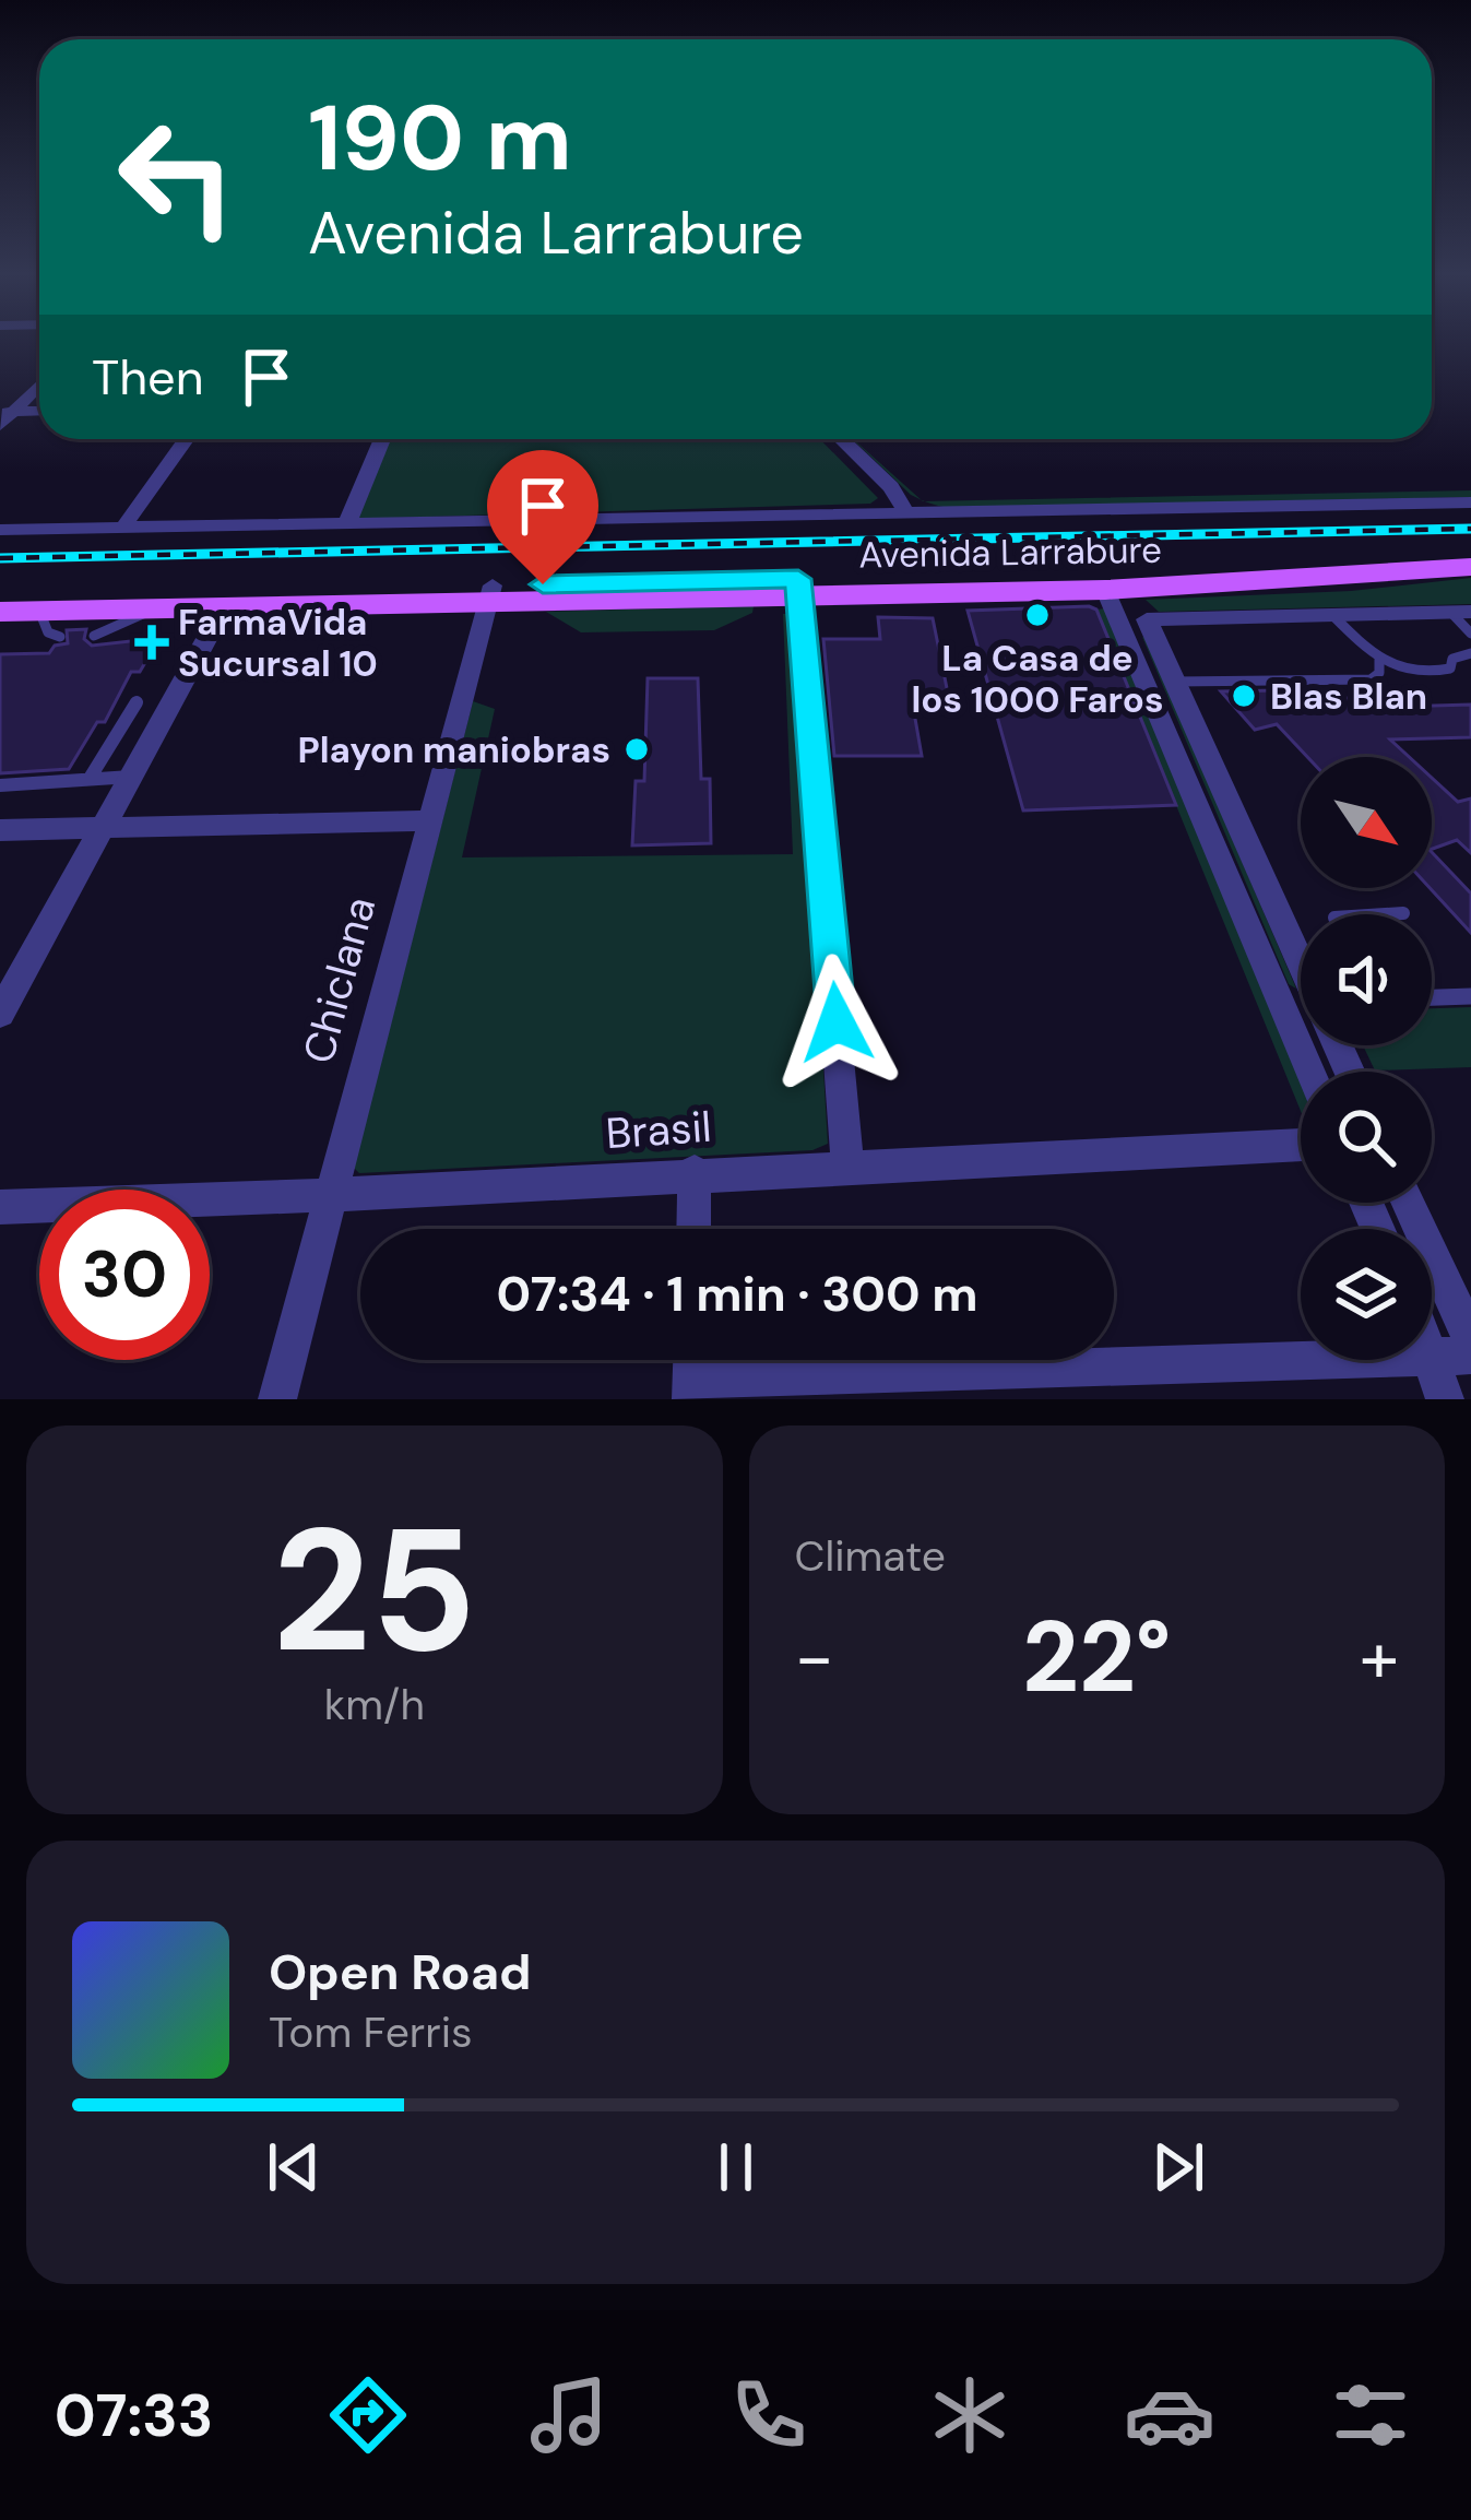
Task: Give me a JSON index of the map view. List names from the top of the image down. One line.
{"streets":{"main road":["Avenida Larrabure"],"street":["Chiclana","Brasil"]},"crossings":[["Avenida Larrabure","Chiclana"],["Chiclana","Brasil"]],"places":{"other":["La Casa de los 1000 Faros","Blas Blan","Playon maniobras"],"health":["FarmaVida Sucursal 10"]},"north":"bottom right","page":{"turn":["190 m","Avenida Larrabure"],"then":"Then","limit":"30","trip":"07:34 · 1 min · 300 m","tile":[["25","km/h"],"Climate"],"heat":["−","22°","+"],"song":["Open Road","Tom Ferris"],"tabs":"07:33"}}
